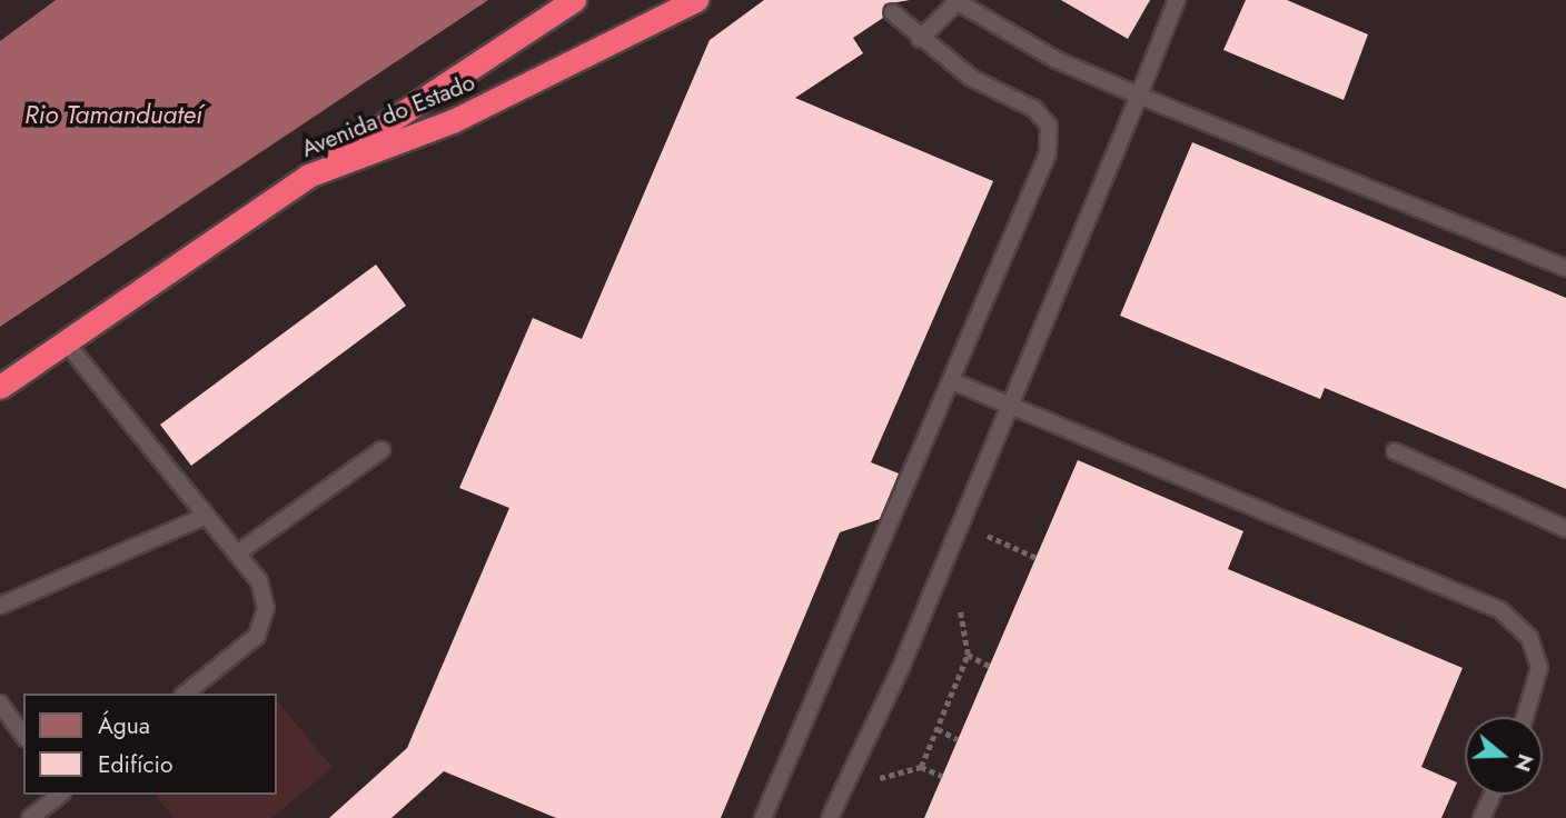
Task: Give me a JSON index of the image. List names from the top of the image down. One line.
{"streets":{"highway":["Avenida do Estado"]},"water":["Rio Tamanduateí"],"legend":["Água","Edifício"],"north":"right"}
